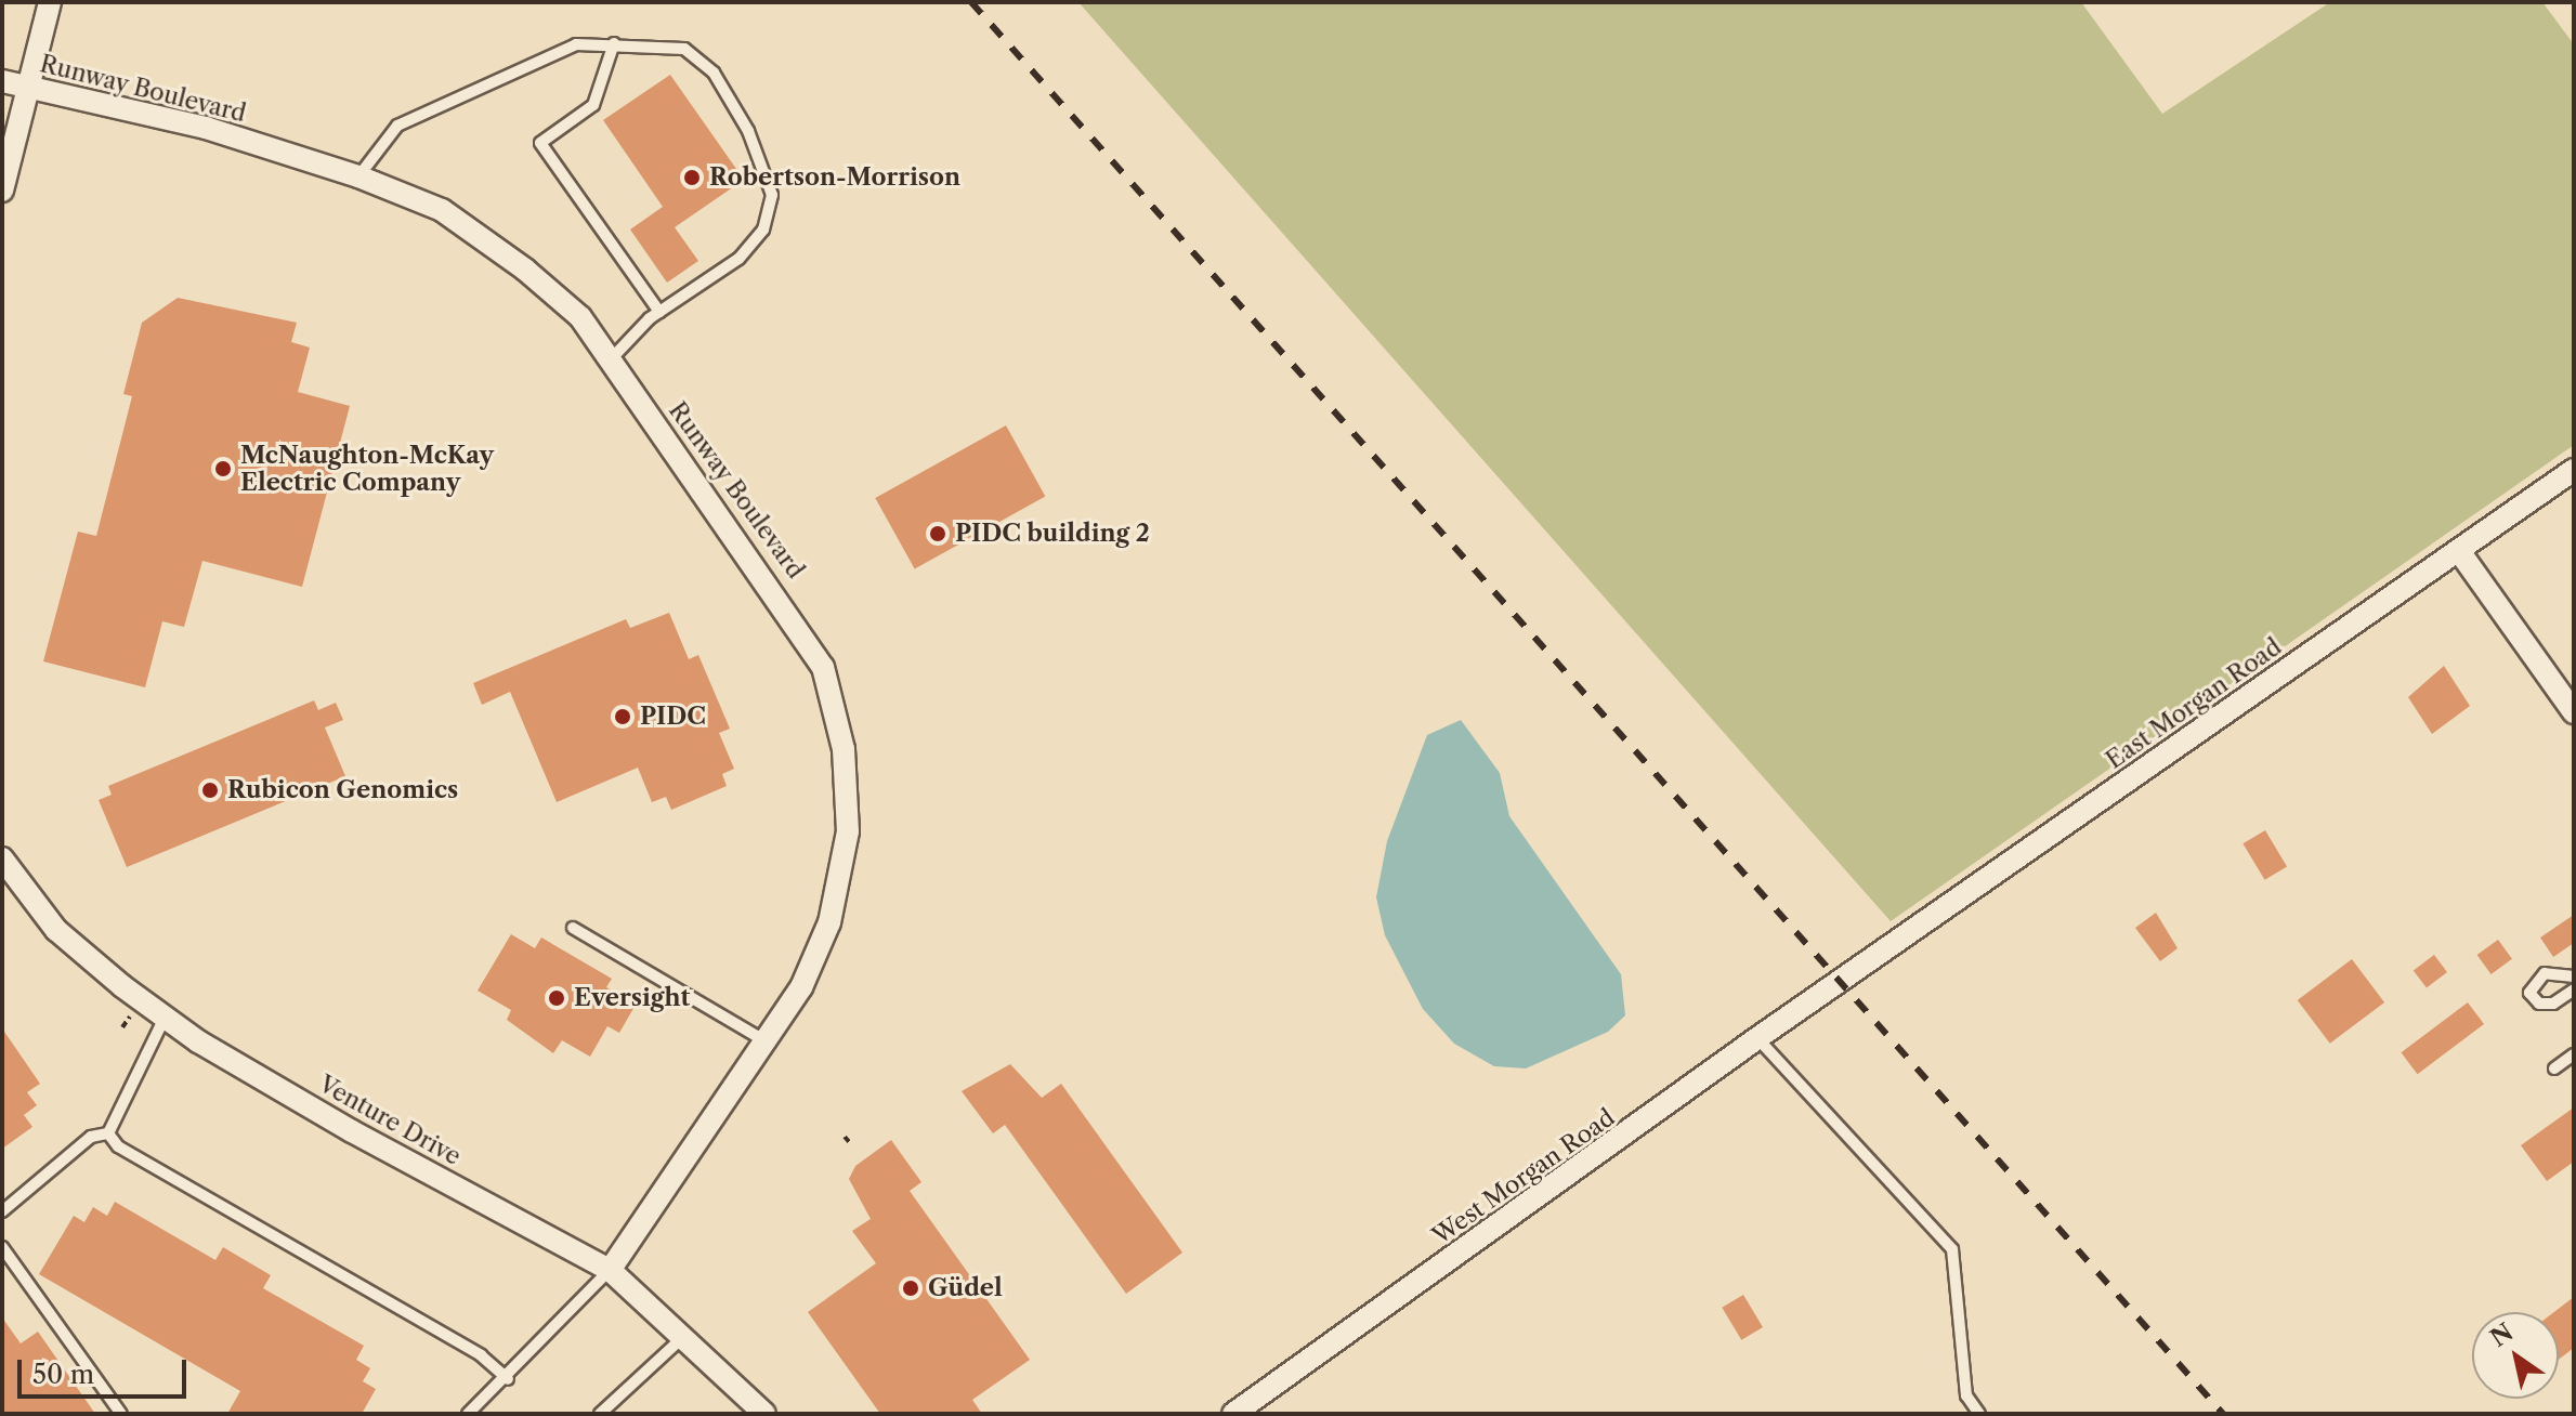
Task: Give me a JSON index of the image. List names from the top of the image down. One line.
{"streets":{"street":["Runway Boulevard","East Morgan Road","Venture Drive","West Morgan Road"]},"crossings":[["Runway Boulevard","Venture Drive"],["East Morgan Road","West Morgan Road"]],"places":["Robertson-Morrison","McNaughton-McKay Electric Company","PIDC building 2","PIDC","Rubicon Genomics","Eversight","Güdel"],"scale_bar":"50 m","north":"top left"}
